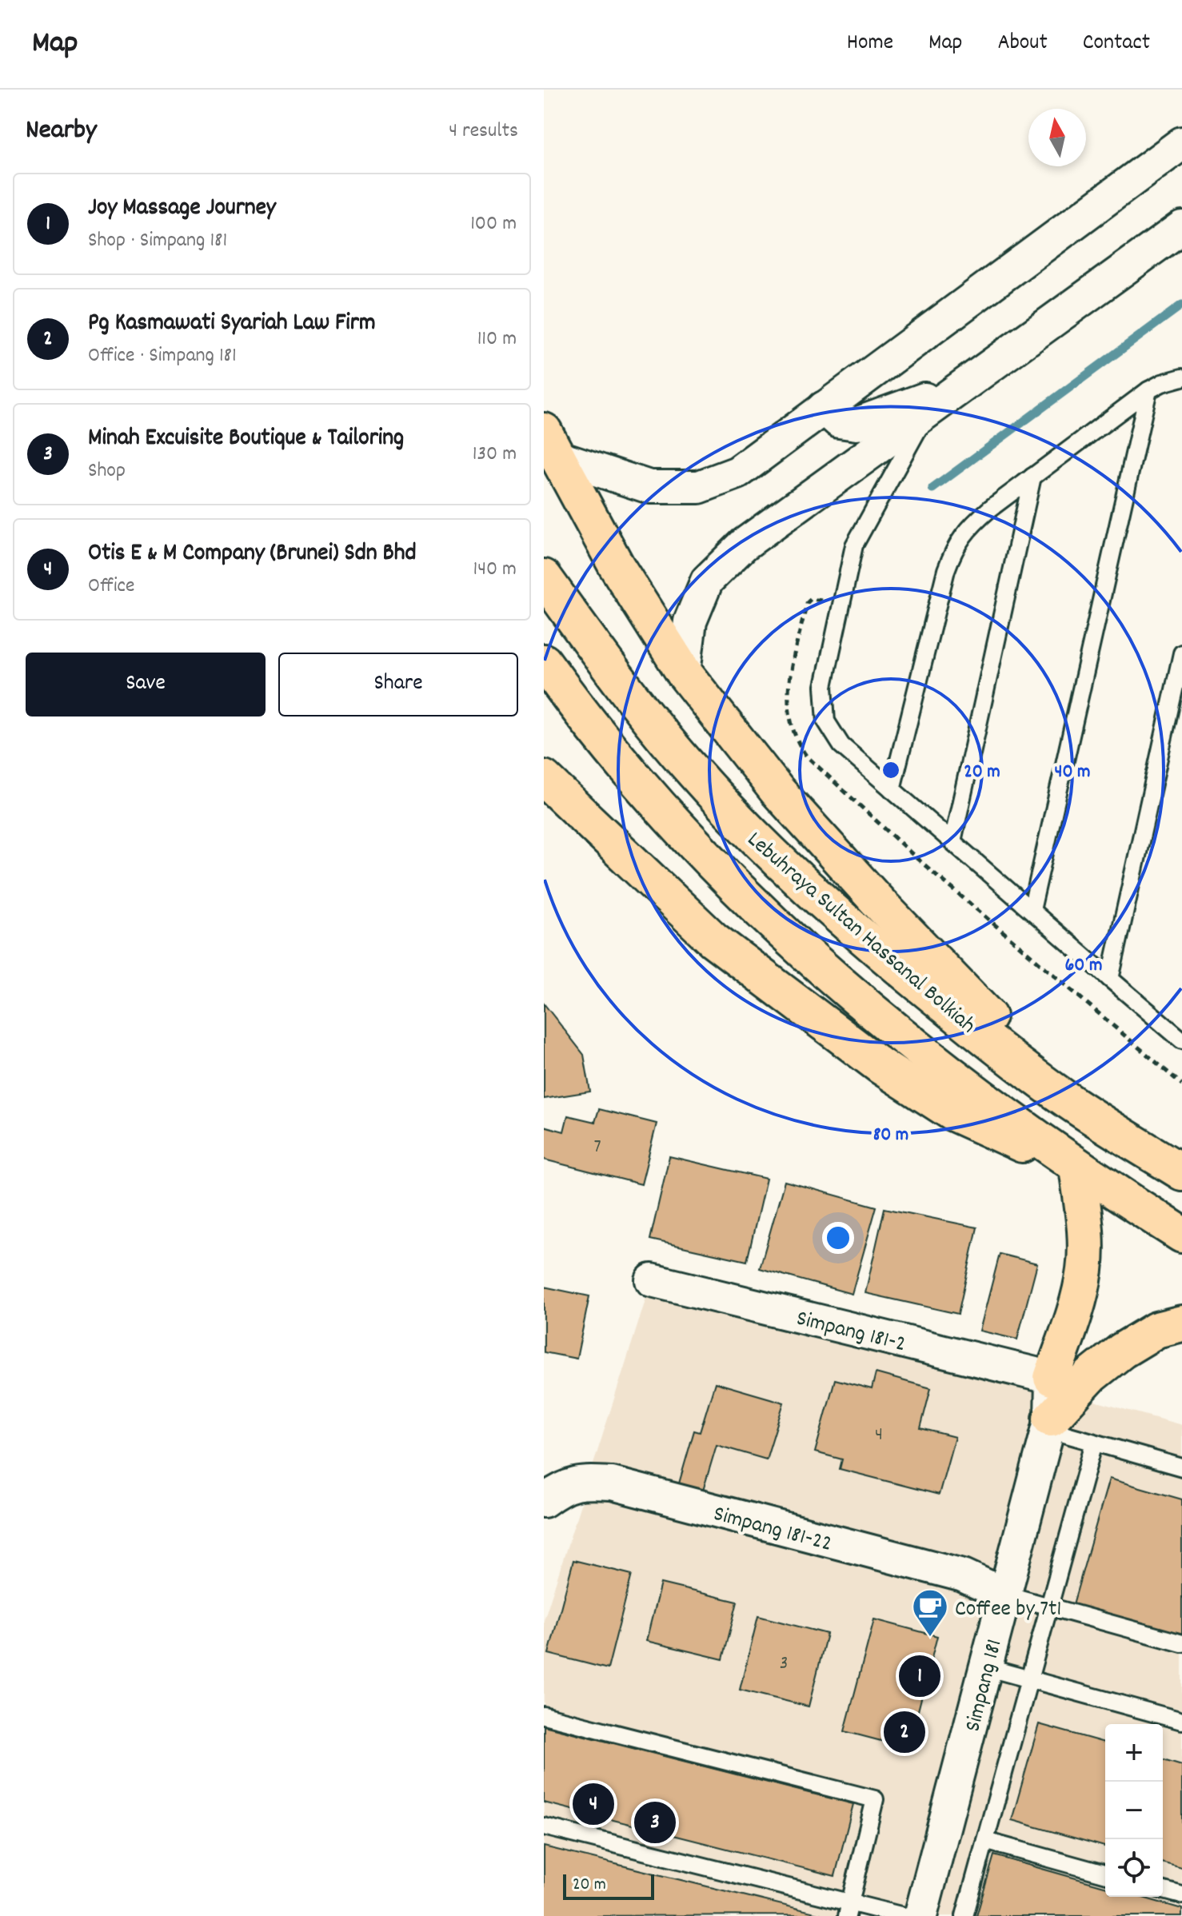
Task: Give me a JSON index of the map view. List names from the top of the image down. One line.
{"streets":{"highway":["Lebuhraya Sultan Hassanal Bolkiah"],"street":["Simpang 181-2","Simpang 181-22","Simpang 181"]},"crossings":[["Simpang 181-2","Simpang 181"],["Simpang 181-22","Simpang 181"]],"places":{"cafe":["Coffee by 7t1"]},"house_numbers":["7","4","3"],"scale_bar":"20 m","north":"top","page":{"header":"Map","nav":["Home","Map","About","Contact"],"heading":["Nearby","4 results"],"list":[{"mark":"1","name":"Joy Massage Journey","note":"Shop · Simpang 181","value":"100 m"},{"mark":"2","name":"Pg Kasmawati Syariah Law Firm","note":"Office · Simpang 181","value":"110 m"},{"mark":"3","name":"Minah Excuisite Boutique & Tailoring","note":"Shop","value":"130 m"},{"mark":"4","name":"Otis E & M Company (Brunei) Sdn Bhd","note":"Office","value":"140 m"}],"buttons":["Save","Share"],"pins":["1","2","4","3"],"map_buttons":["+","−"],"scale":"20 m"},"rings":["20 m","40 m","60 m","80 m"]}
